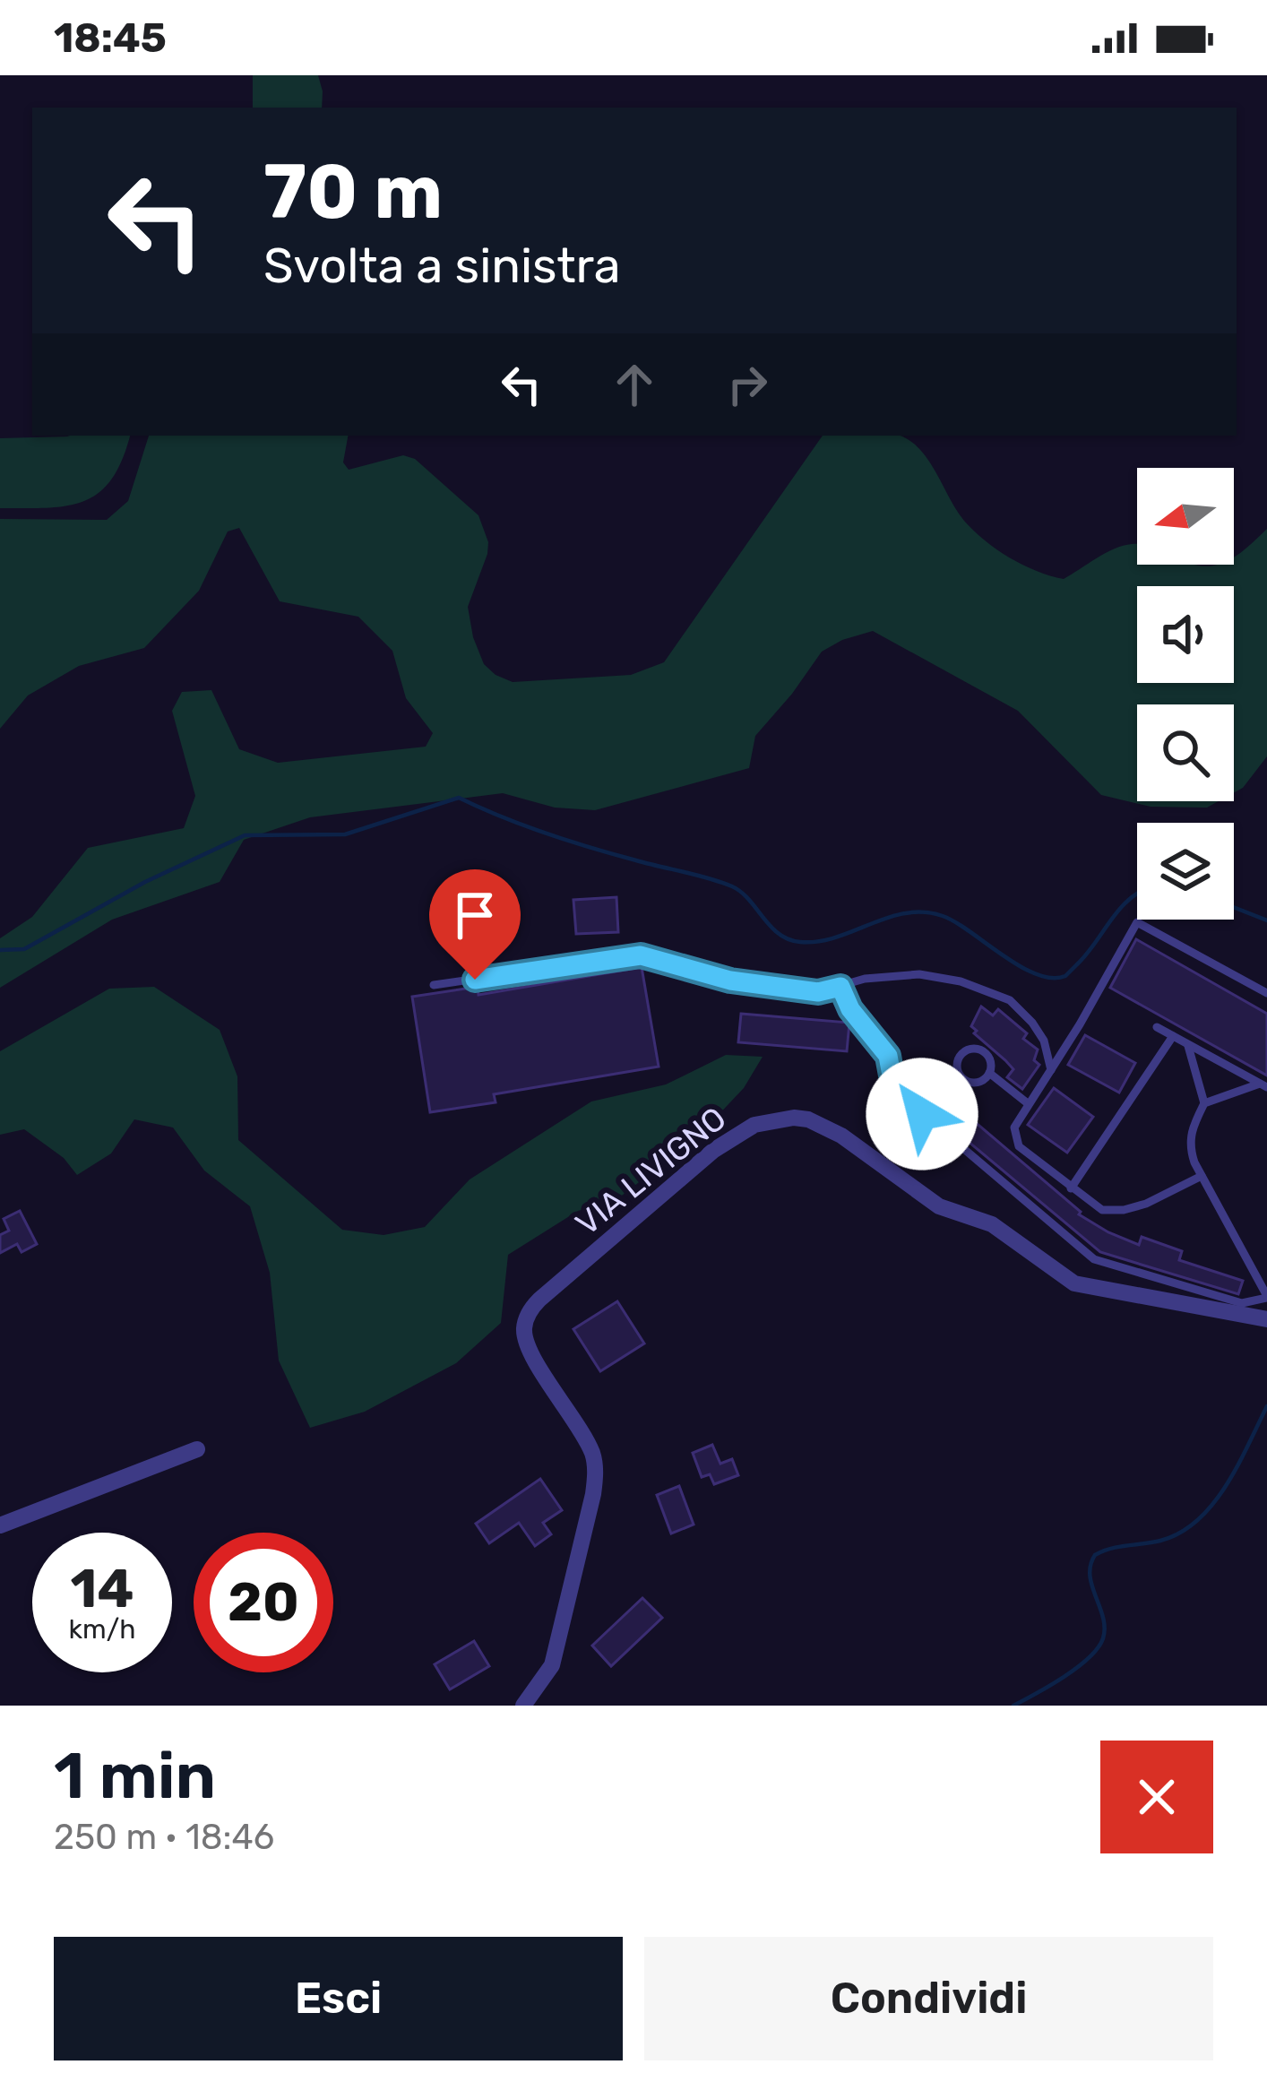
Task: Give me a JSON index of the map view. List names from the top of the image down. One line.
{"streets":{"street":["VIA LIVIGNO"]},"north":"left","page":{"status":"18:45","turn":["70 m","Svolta a sinistra"],"speed":"14 km/h","limit":"20","heading":["1 min","250 m · 18:46"],"buttons":["Esci","Condividi"]}}
